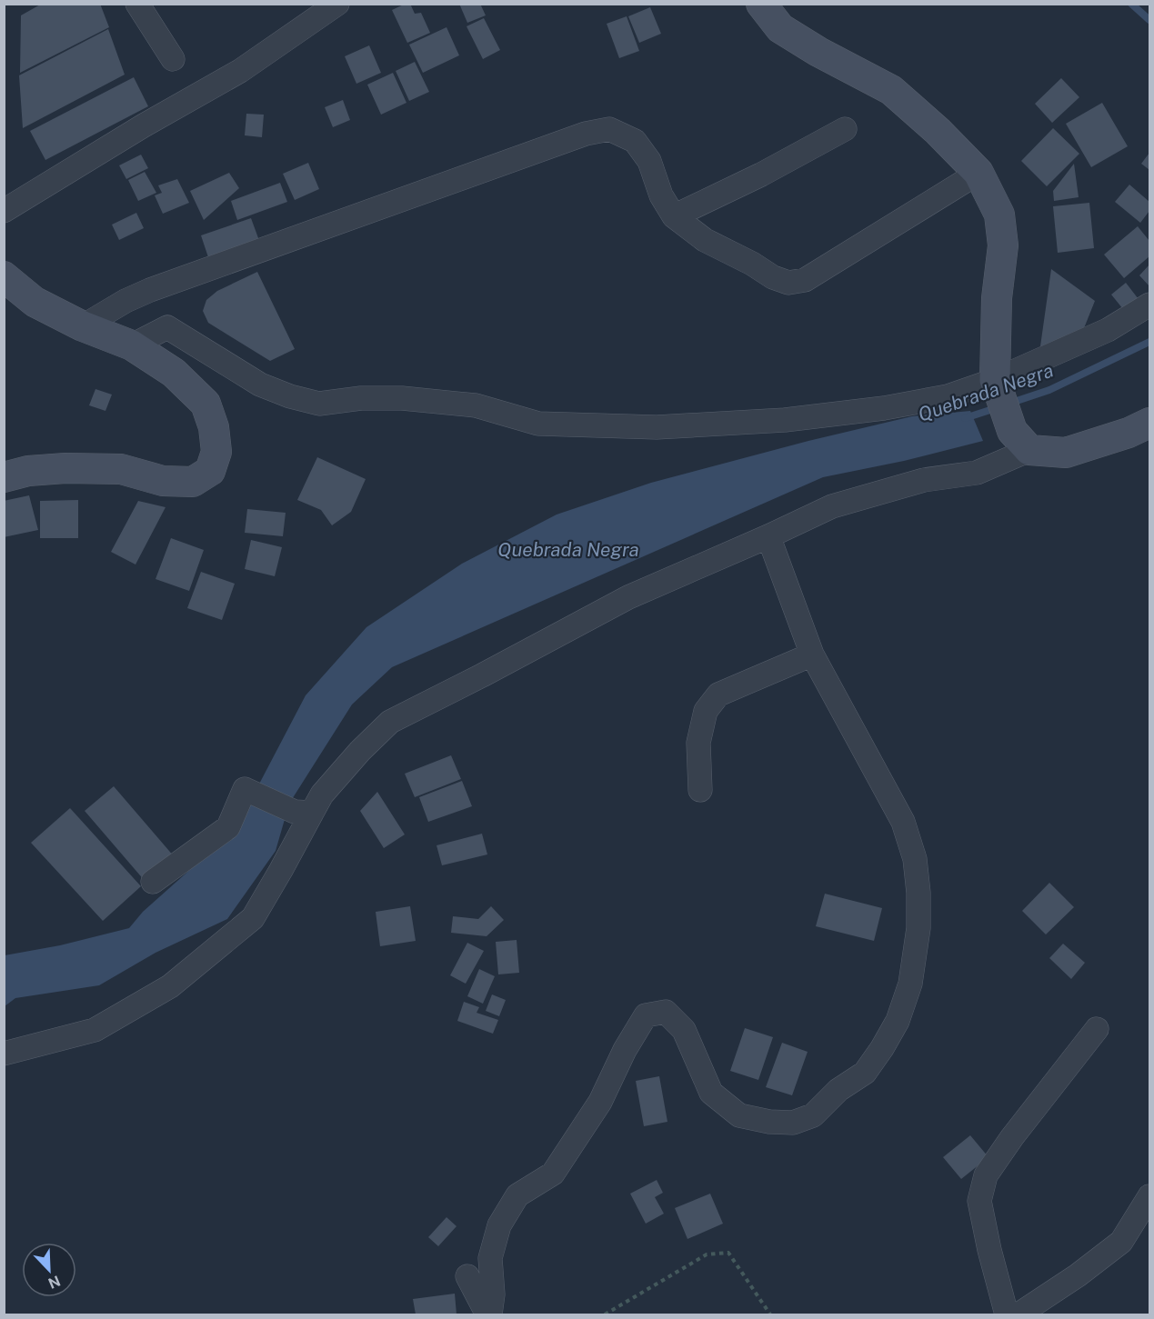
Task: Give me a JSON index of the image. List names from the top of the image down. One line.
{"water":["Quebrada Negra"],"north":"bottom right"}
